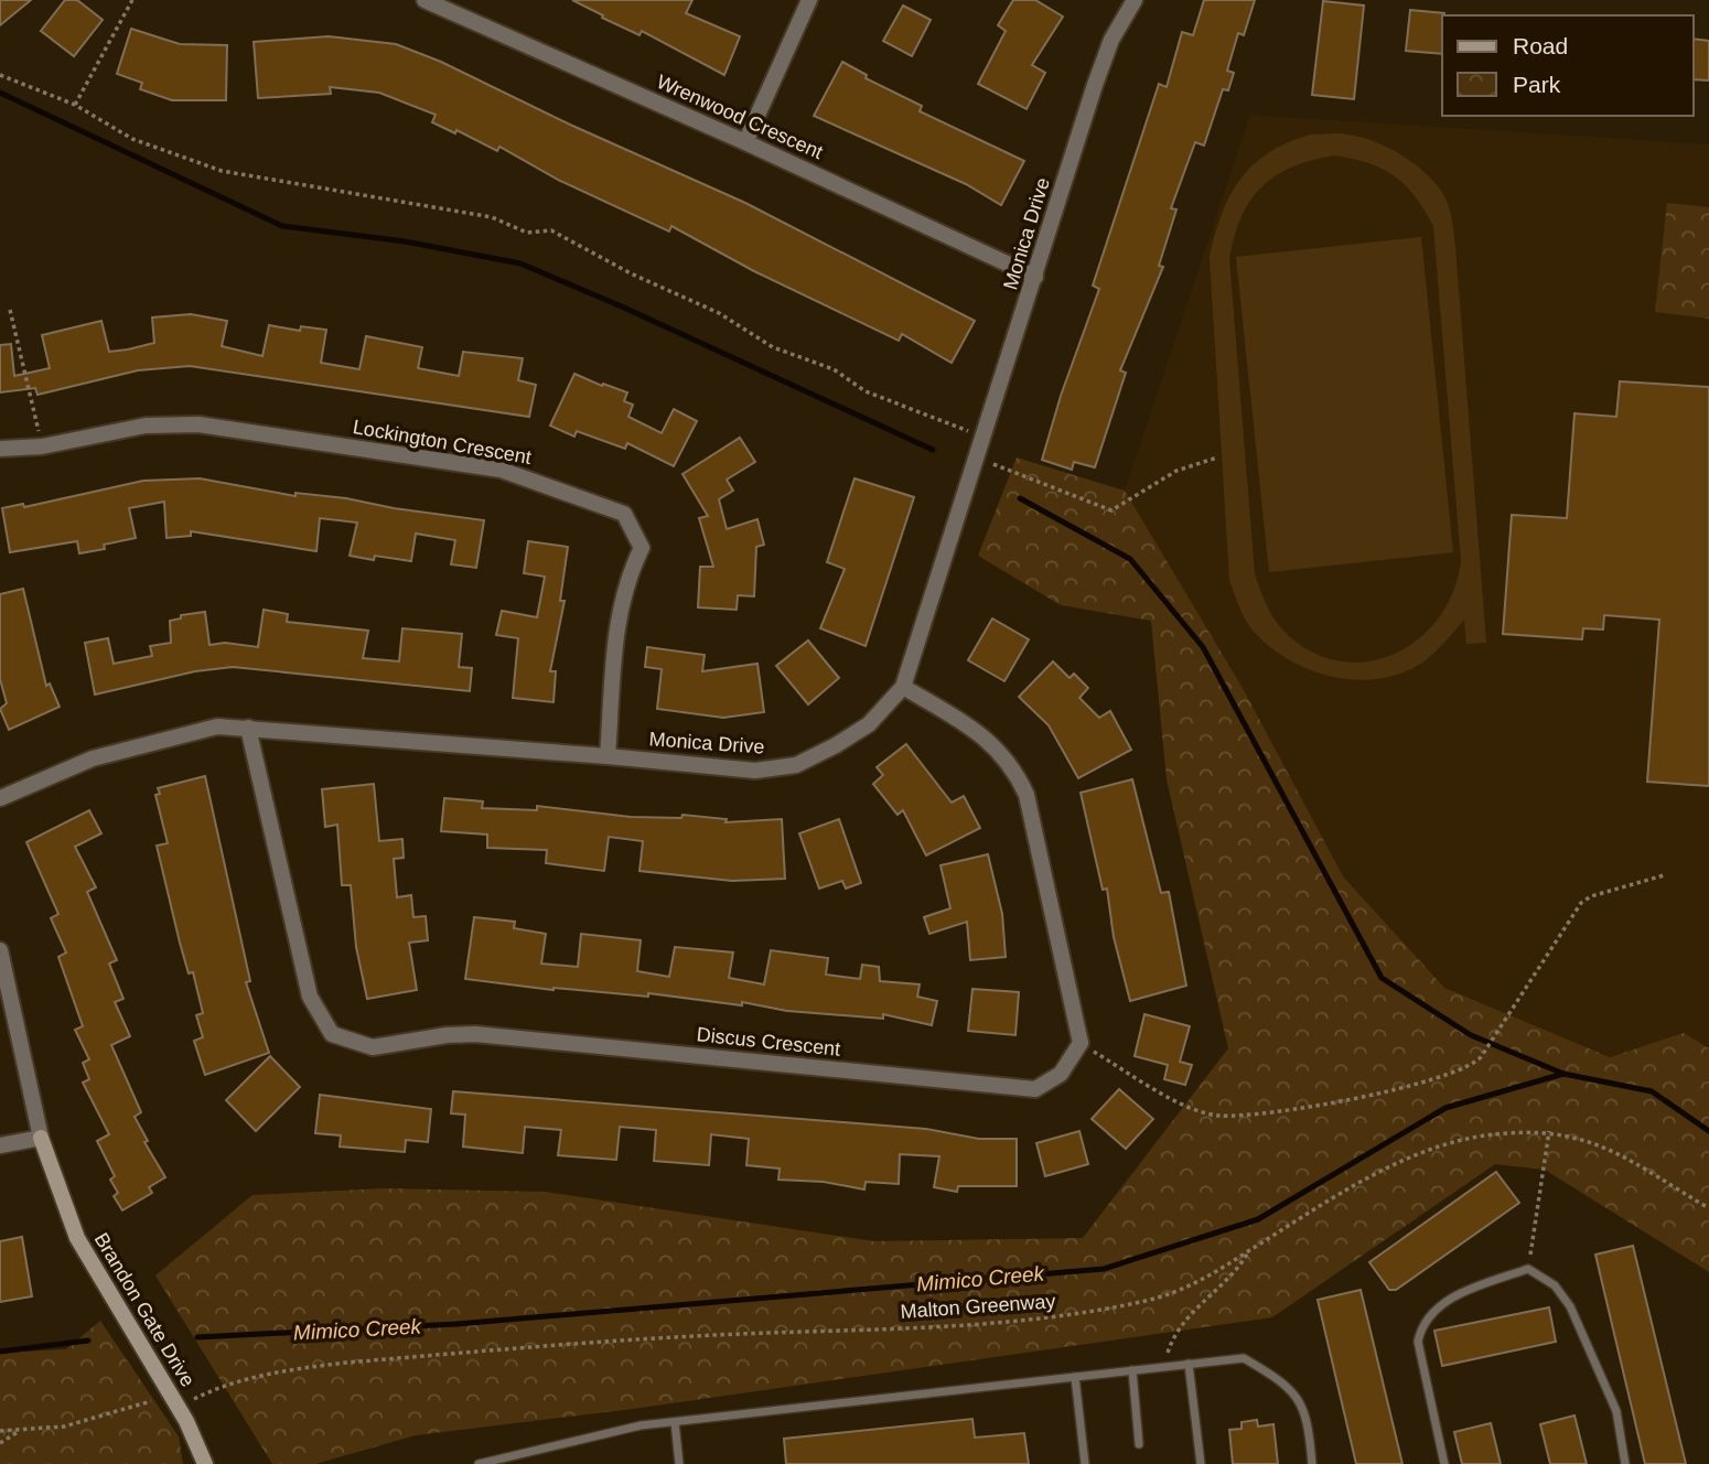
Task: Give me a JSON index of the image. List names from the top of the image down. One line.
{"streets":{"street":["Wrenwood Crescent","Monica Drive","Lockington Crescent","Discus Crescent","Brandon Gate Drive"],"path":["Malton Greenway"]},"crossings":[["Wrenwood Crescent","Monica Drive"],["Monica Drive","Lockington Crescent"],["Monica Drive","Discus Crescent"]],"water":["Mimico Creek"],"legend":["Road","Park"]}
